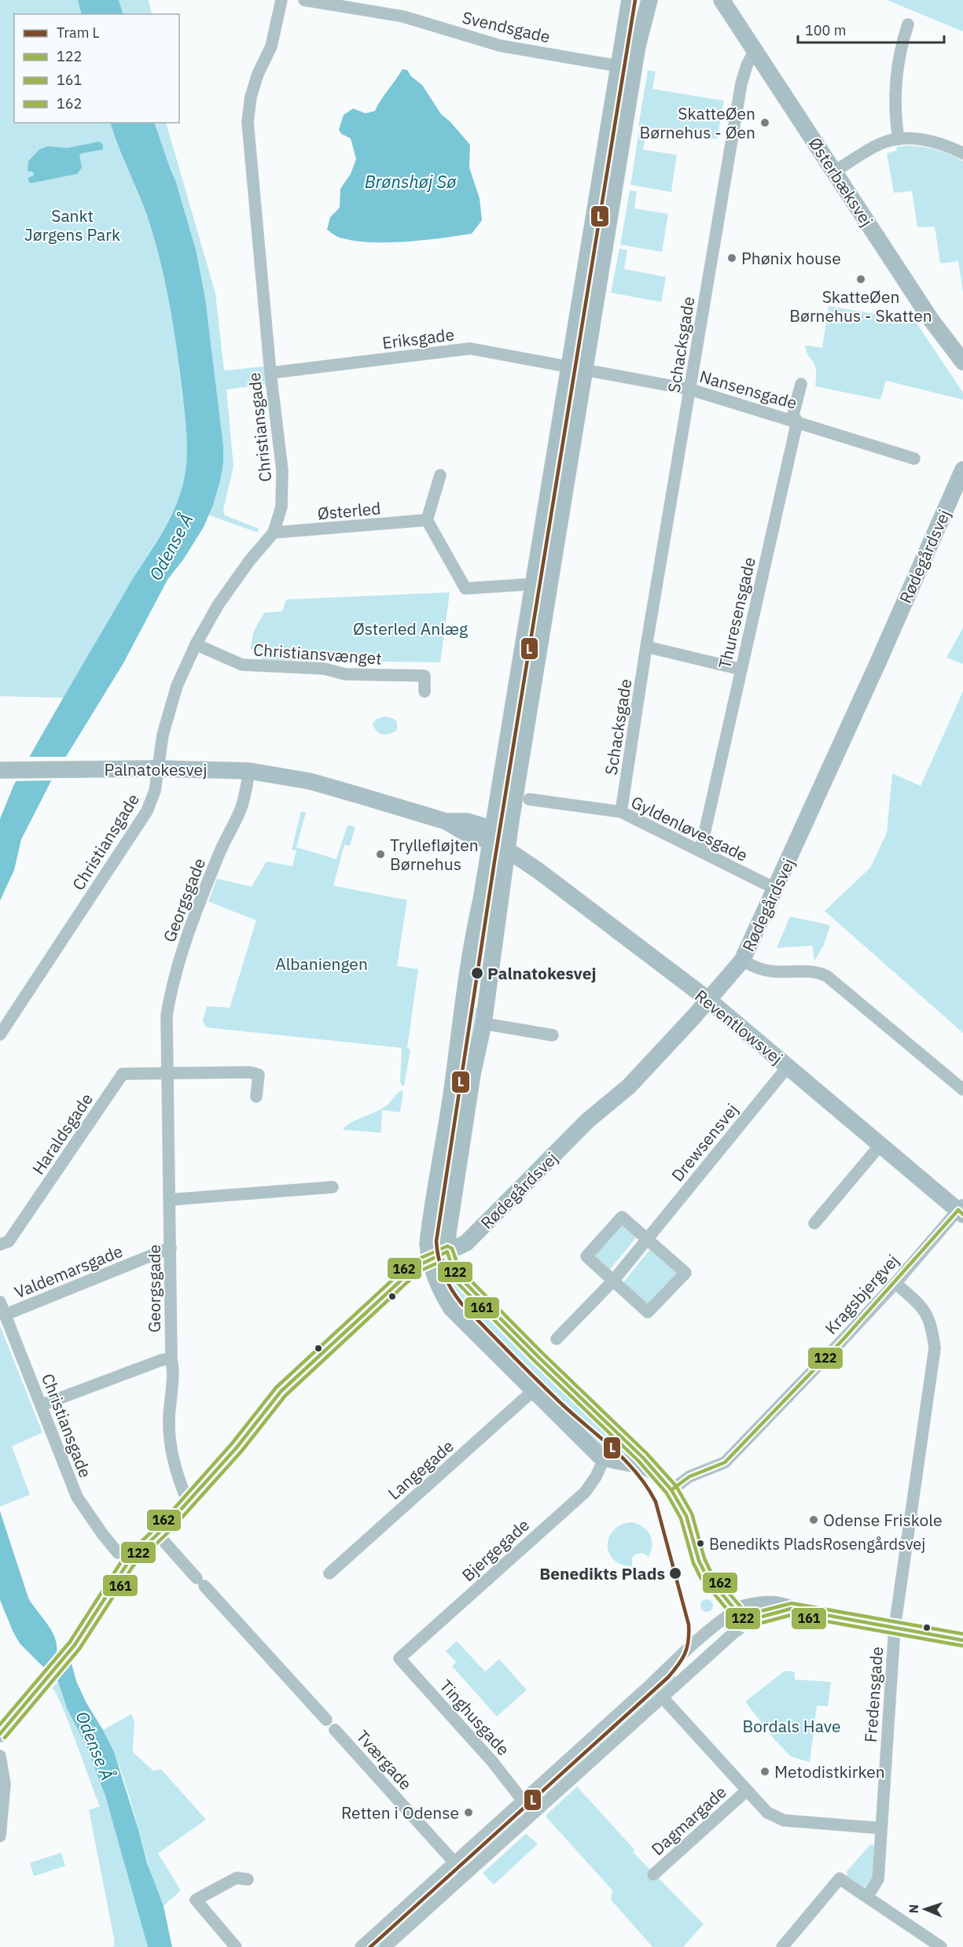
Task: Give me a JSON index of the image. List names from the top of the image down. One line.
{"streets":{"street":["Svendsgade","Østerbæksvej","Eriksgade","Schacksgade","Nansensgade","Christiansgade","Østerled","Rødegårdsvej","Thuresensgade","Christiansvænget","Palnatokesvej","Gyldenløvesgade","Georgsgade","Reventlowsvej","Haraldsgade","Drewsensvej","Valdemarsgade","Kragsbjergvej","Langegade","Bjergegade","Fredensgade","Tinghusgade","Tværgade","Dagmargade"]},"crossings":[["Østerbæksvej","Schacksgade"],["Eriksgade","Nansensgade"],["Eriksgade","Christiansgade"],["Schacksgade","Nansensgade"],["Schacksgade","Gyldenløvesgade"],["Nansensgade","Thuresensgade"],["Christiansgade","Østerled"],["Christiansgade","Christiansvænget"],["Christiansgade","Palnatokesvej"],["Christiansgade","Valdemarsgade"],["Rødegårdsvej","Gyldenløvesgade"],["Rødegårdsvej","Georgsgade"],["Rødegårdsvej","Reventlowsvej"],["Thuresensgade","Gyldenløvesgade"],["Palnatokesvej","Georgsgade"],["Palnatokesvej","Reventlowsvej"],["Georgsgade","Haraldsgade"],["Georgsgade","Valdemarsgade"],["Reventlowsvej","Drewsensvej"],["Reventlowsvej","Kragsbjergvej"],["Kragsbjergvej","Fredensgade"],["Bjergegade","Tinghusgade"]],"water":["Brønshøj Sø","Odense Å"],"parks":["Sankt Jørgens Park","Østerled Anlæg","Albaniengen","Bordals Have"],"places":["SkatteØen Børnehus - Øen","Phønix house","SkatteØen Børnehus - Skatten","Tryllefløjten Børnehus","Palnatokesvej","Odense Friskole","Benedikts PladsRosengårdsvej","Benedikts Plads","Metodistkirken","Retten i Odense"],"lines":["tram line L","transit line 122","transit line 162","transit line 161"],"legend":["Tram L","122","161","162"],"scale_bar":"100 m","north":"left"}
